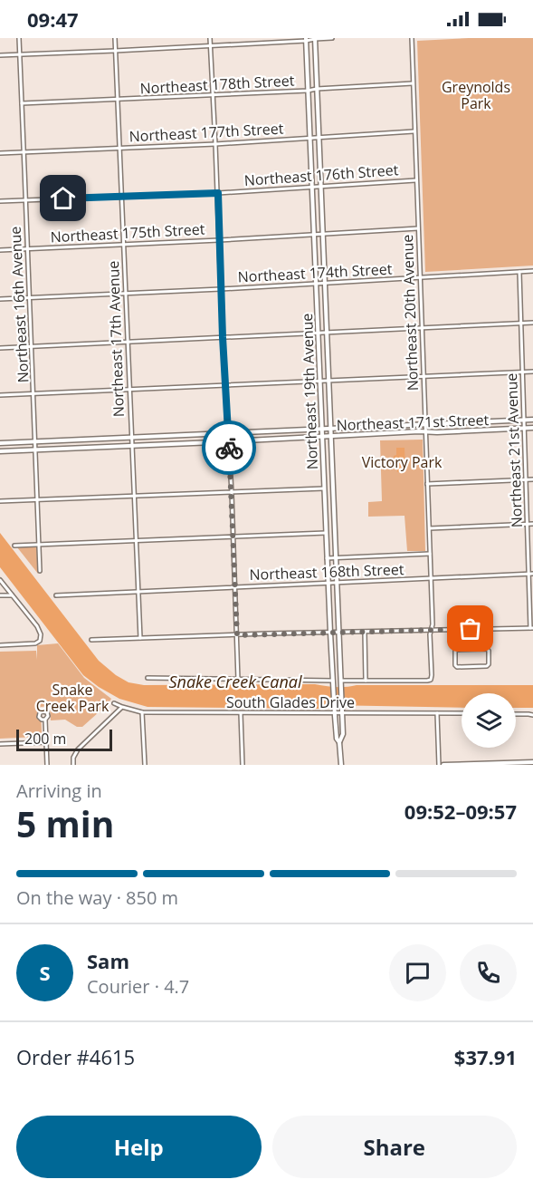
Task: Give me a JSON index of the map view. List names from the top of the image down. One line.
{"streets":{"street":["Northeast 178th Street","Northeast 177th Street","Northeast 176th Street","Northeast 175th Street","Northeast 174th Street","Northeast 16th Avenue","Northeast 20th Avenue","Northeast 17th Avenue","Northeast 19th Avenue","Northeast 171st Street","Northeast 21st Avenue","Northeast 168th Street","South Glades Drive"]},"crossings":[["Northeast 178th Street","Northeast 16th Avenue"],["Northeast 178th Street","Northeast 20th Avenue"],["Northeast 178th Street","Northeast 17th Avenue"],["Northeast 178th Street","Northeast 19th Avenue"],["Northeast 177th Street","Northeast 16th Avenue"],["Northeast 177th Street","Northeast 20th Avenue"],["Northeast 177th Street","Northeast 17th Avenue"],["Northeast 177th Street","Northeast 19th Avenue"],["Northeast 176th Street","Northeast 16th Avenue"],["Northeast 176th Street","Northeast 20th Avenue"],["Northeast 176th Street","Northeast 17th Avenue"],["Northeast 176th Street","Northeast 19th Avenue"],["Northeast 175th Street","Northeast 16th Avenue"],["Northeast 175th Street","Northeast 20th Avenue"],["Northeast 175th Street","Northeast 17th Avenue"],["Northeast 175th Street","Northeast 19th Avenue"],["Northeast 174th Street","Northeast 16th Avenue"],["Northeast 174th Street","Northeast 20th Avenue"],["Northeast 174th Street","Northeast 17th Avenue"],["Northeast 174th Street","Northeast 19th Avenue"],["Northeast 174th Street","Northeast 21st Avenue"],["Northeast 16th Avenue","Northeast 171st Street"],["Northeast 20th Avenue","Northeast 171st Street"],["Northeast 20th Avenue","Northeast 168th Street"],["Northeast 17th Avenue","Northeast 171st Street"],["Northeast 17th Avenue","Northeast 168th Street"],["Northeast 19th Avenue","Northeast 171st Street"],["Northeast 19th Avenue","Northeast 168th Street"],["Northeast 19th Avenue","South Glades Drive"],["Northeast 171st Street","Northeast 21st Avenue"],["Northeast 21st Avenue","Northeast 168th Street"]],"water":["Snake Creek Canal"],"parks":["Greynolds Park","Victory Park","Snake Creek Park"],"scale_bar":"200 m","page":{"status":"09:47","scale":"200 m","heading":["5 min","Arriving in","09:52–09:57"],"panel":["Sam","Courier · 4.7","Order #4615","$37.91"],"bar":"On the way · 850 m","round":"S","buttons":["Help","Share"]}}
